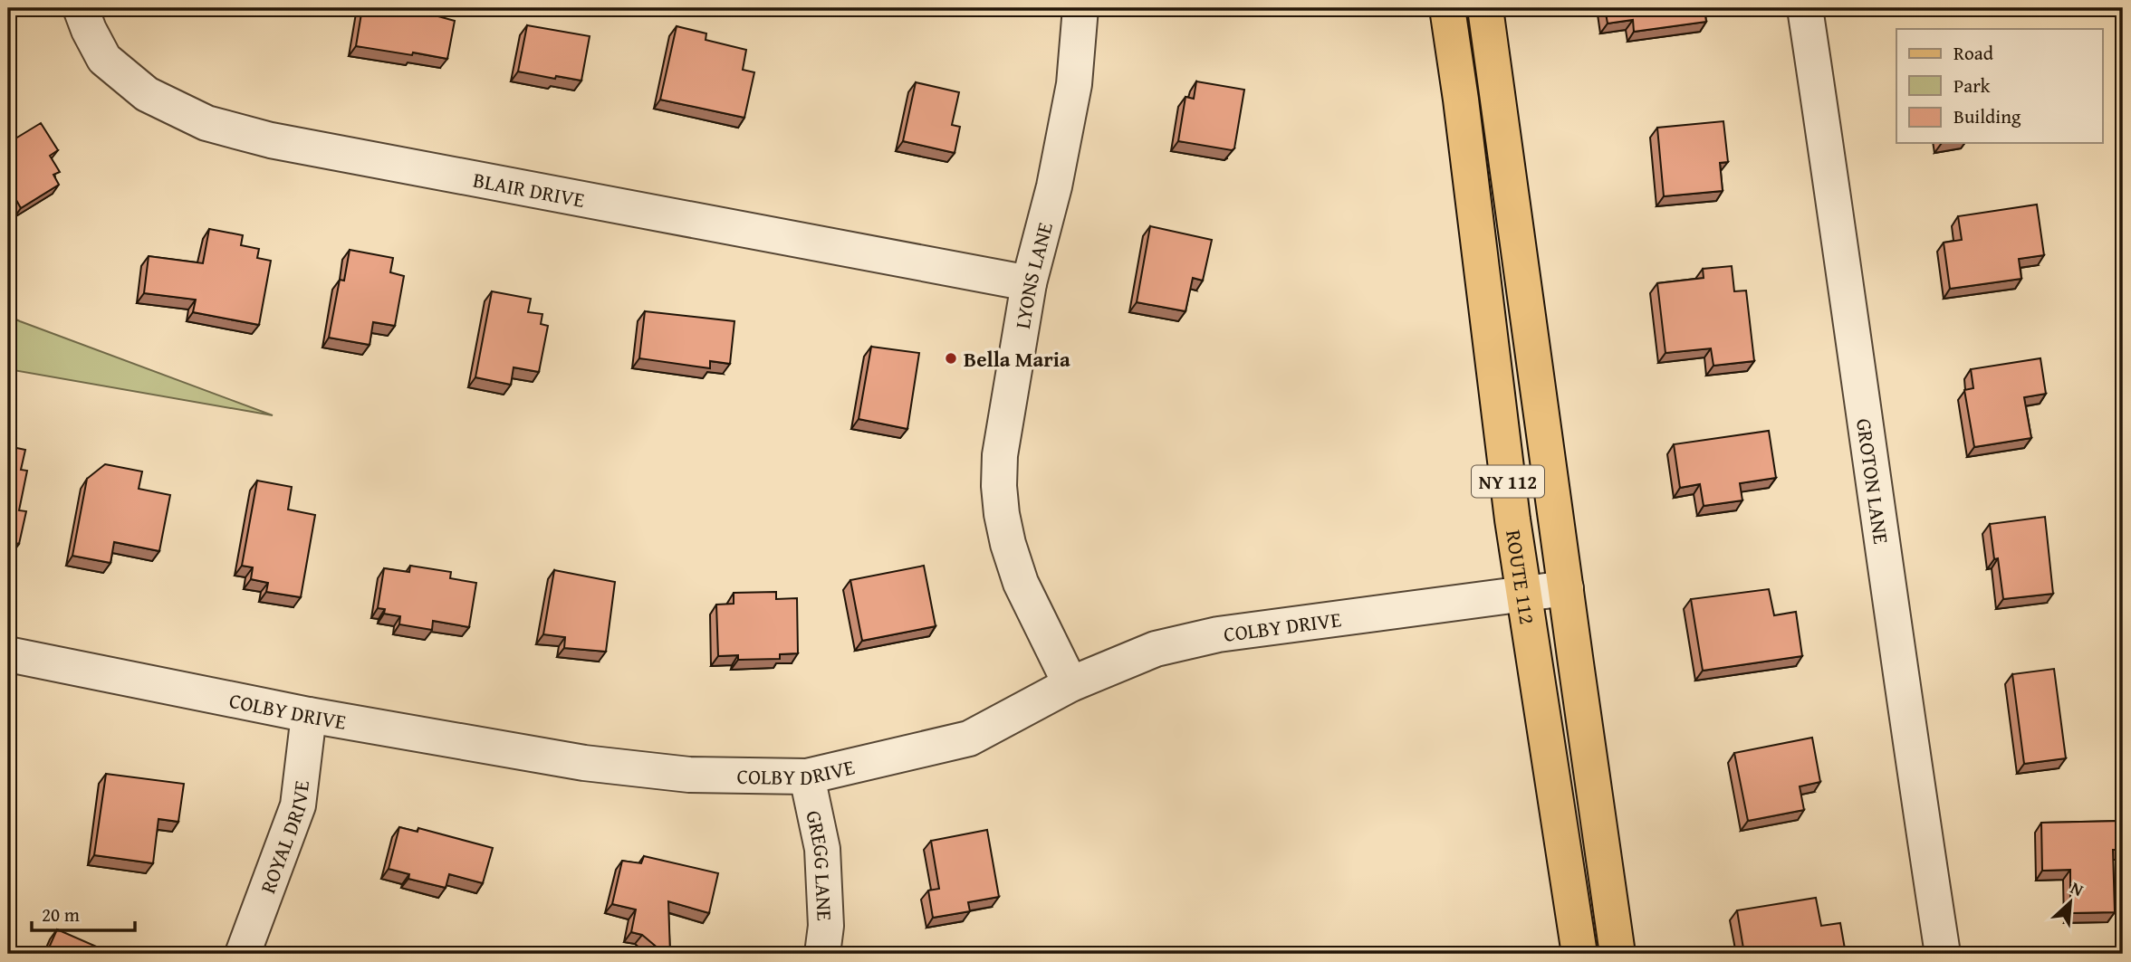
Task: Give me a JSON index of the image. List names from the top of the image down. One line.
{"streets":{"main road":["NY 112","ROUTE 112"],"street":["BLAIR DRIVE","LYONS LANE","GROTON LANE","COLBY DRIVE","ROYAL DRIVE","GREGG LANE"]},"crossings":[["BLAIR DRIVE","LYONS LANE"],["LYONS LANE","COLBY DRIVE"],["ROUTE 112","COLBY DRIVE"],["COLBY DRIVE","ROYAL DRIVE"],["COLBY DRIVE","GREGG LANE"]],"places":["Bella Maria"],"legend":["Road","Park","Building"],"scale_bar":"20 m","north":"top right"}
